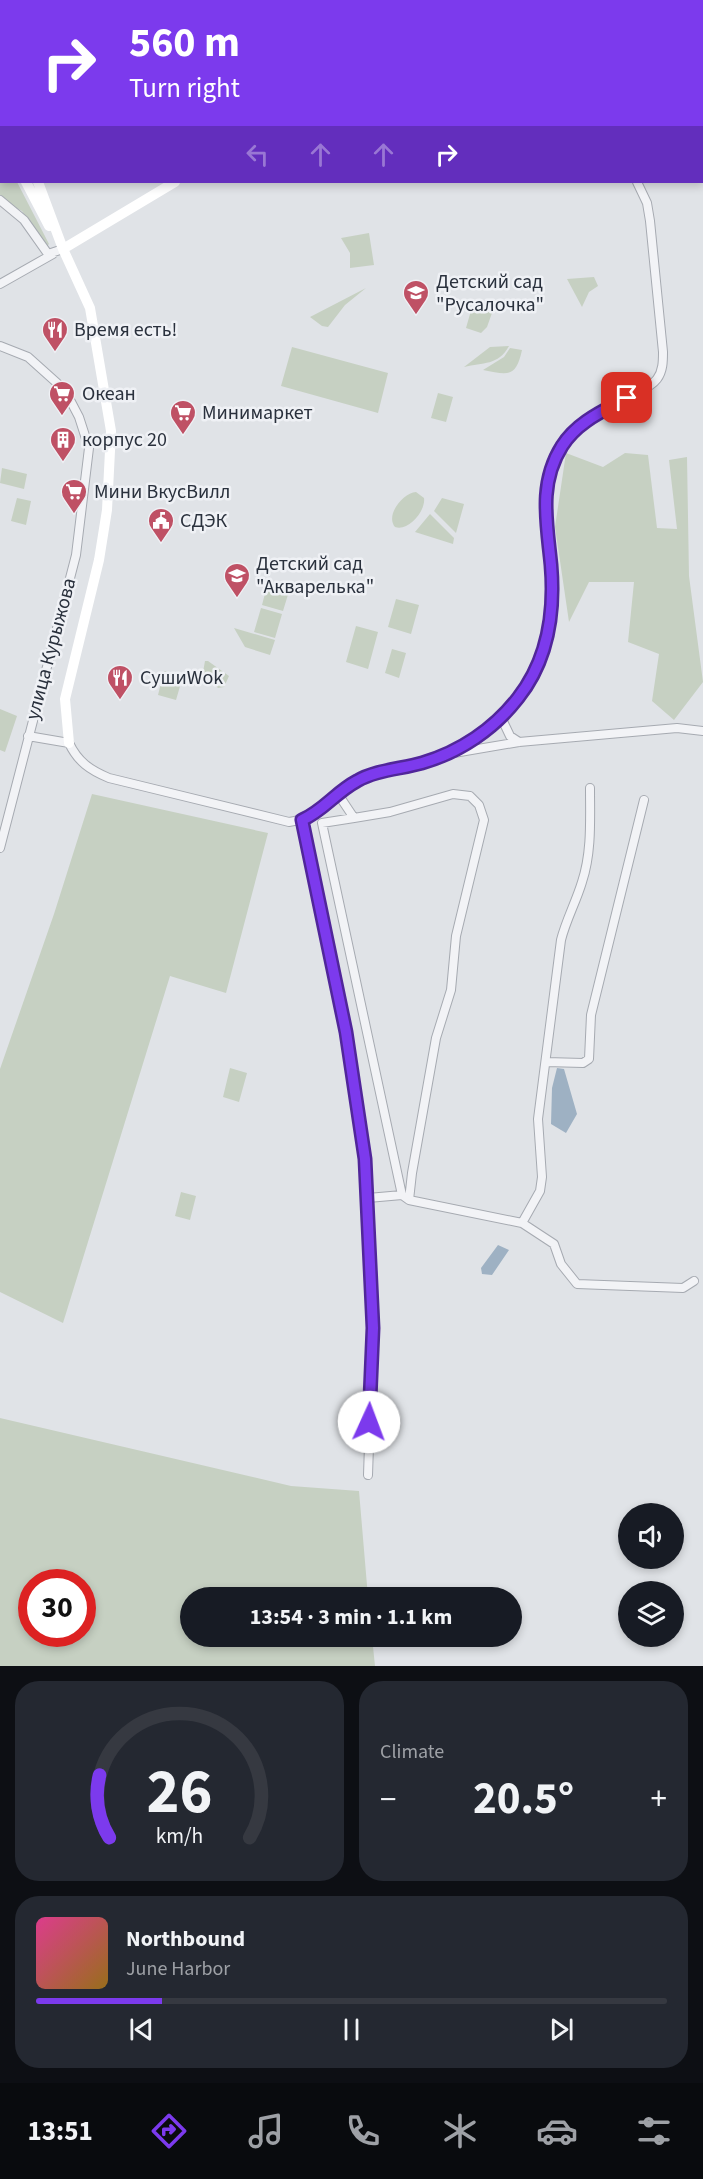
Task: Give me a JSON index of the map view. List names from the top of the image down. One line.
{"streets":{"street":["улица Курыжова"]},"places":{"school or university":["Детский сад \"Русалочка\"","Детский сад \"Акварелька\""],"restaurant":["Время есть!","СушиWok"],"supermarket":["Океан","Минимаркет","Мини ВкусВилл"],"building":["корпус 20"],"public building":["СДЭК"]},"page":{"turn":["560 m","Turn right"],"limit":"30","trip":"13:54 · 3 min · 1.1 km","tile":"Climate","heat":["−","20.5°","+"],"song":["Northbound","June Harbor"],"tabs":"13:51","gauge":["26","km/h"]}}
